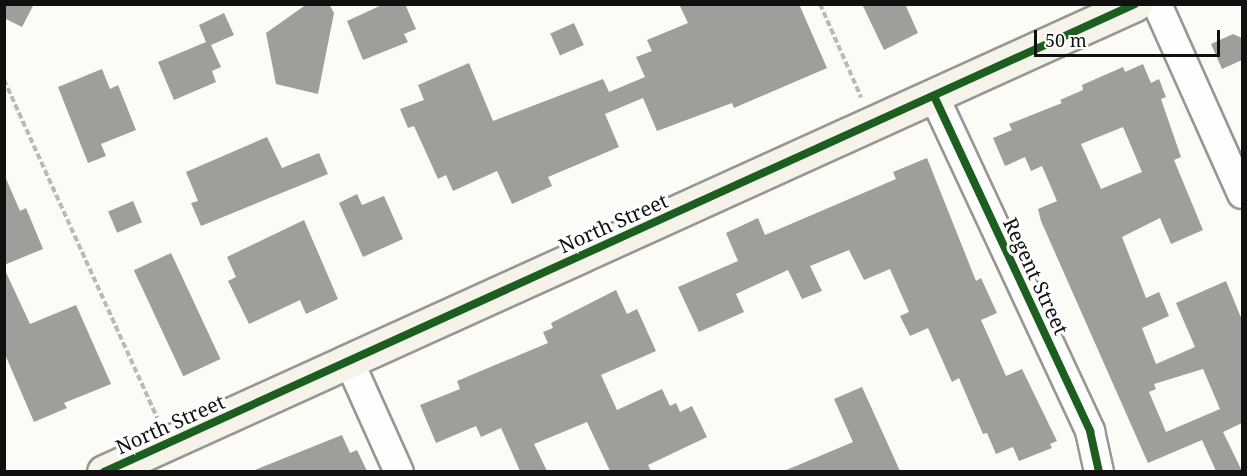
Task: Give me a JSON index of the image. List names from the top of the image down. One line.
{"streets":{"street":["North Street","Regent Street"]},"crossings":[["North Street","Regent Street"]],"scale_bar":"50 m"}
